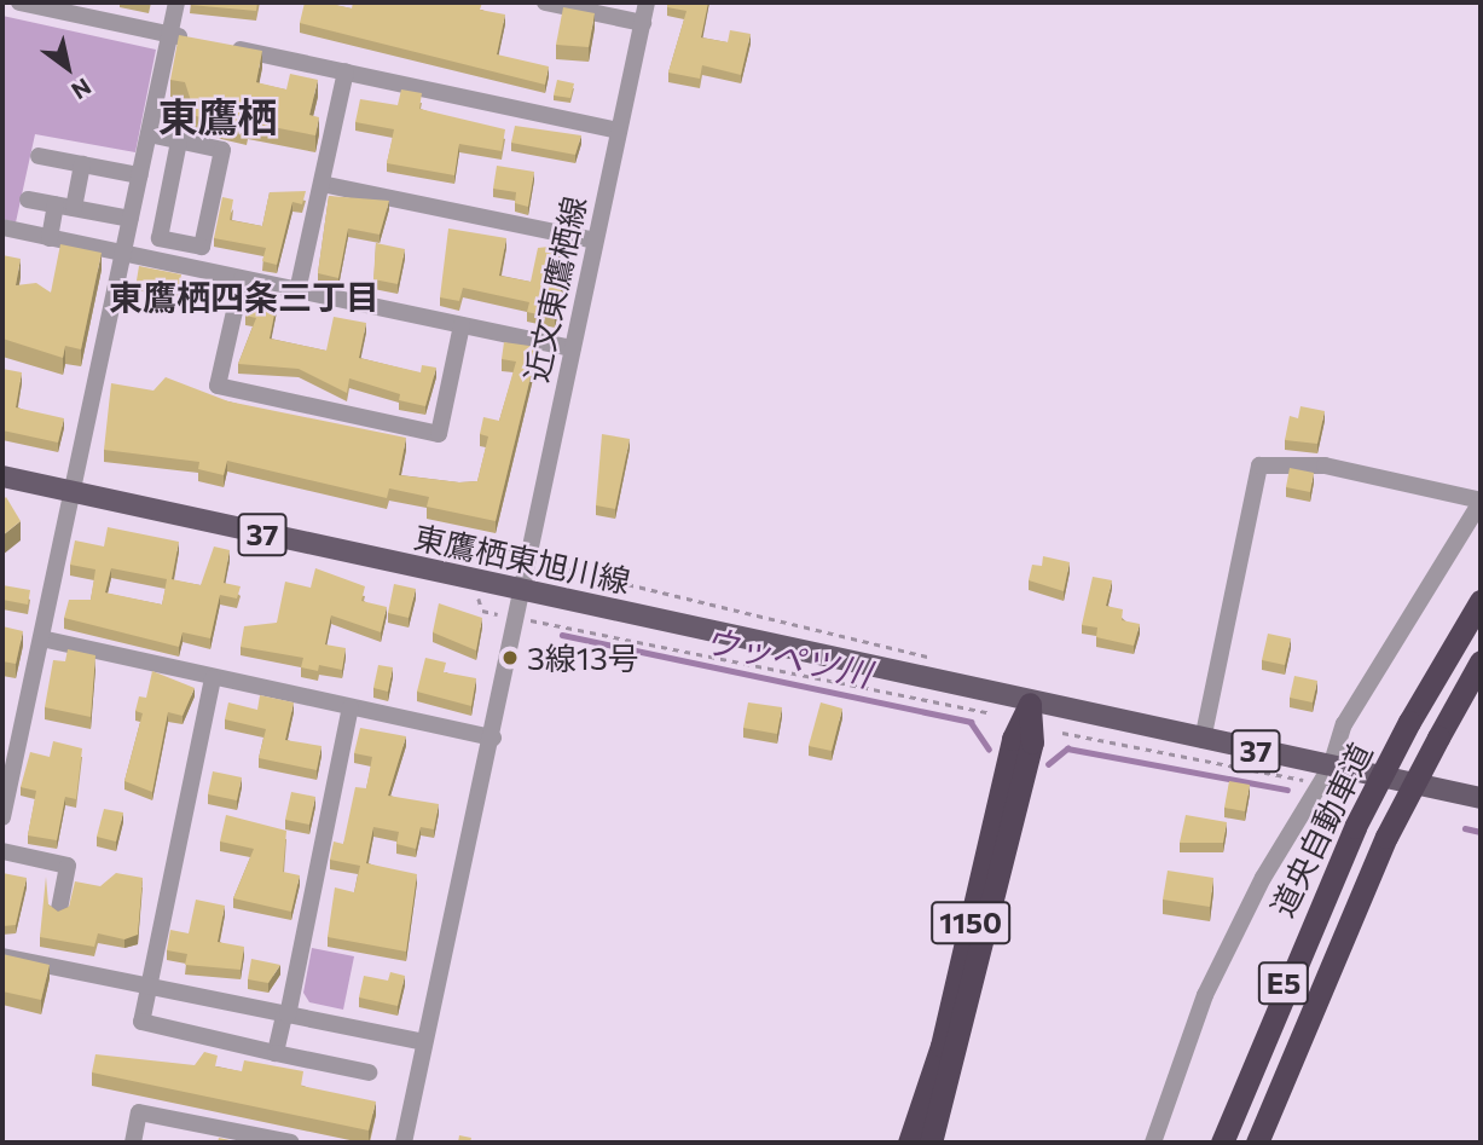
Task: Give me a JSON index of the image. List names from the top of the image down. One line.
{"streets":{"highway":["道央自動車道","1150","E5"],"main road":["37","東鷹栖東旭川線"],"street":["近文東鷹栖線"]},"crossings":[["近文東鷹栖線","東鷹栖東旭川線"],["37","東鷹栖東旭川線"],["37","1150"],["東鷹栖東旭川線","1150"]],"districts":["東鷹栖","東鷹栖四条三丁目"],"water":["ウッペツ川"],"places":["3線13号"],"north":"bottom right"}
